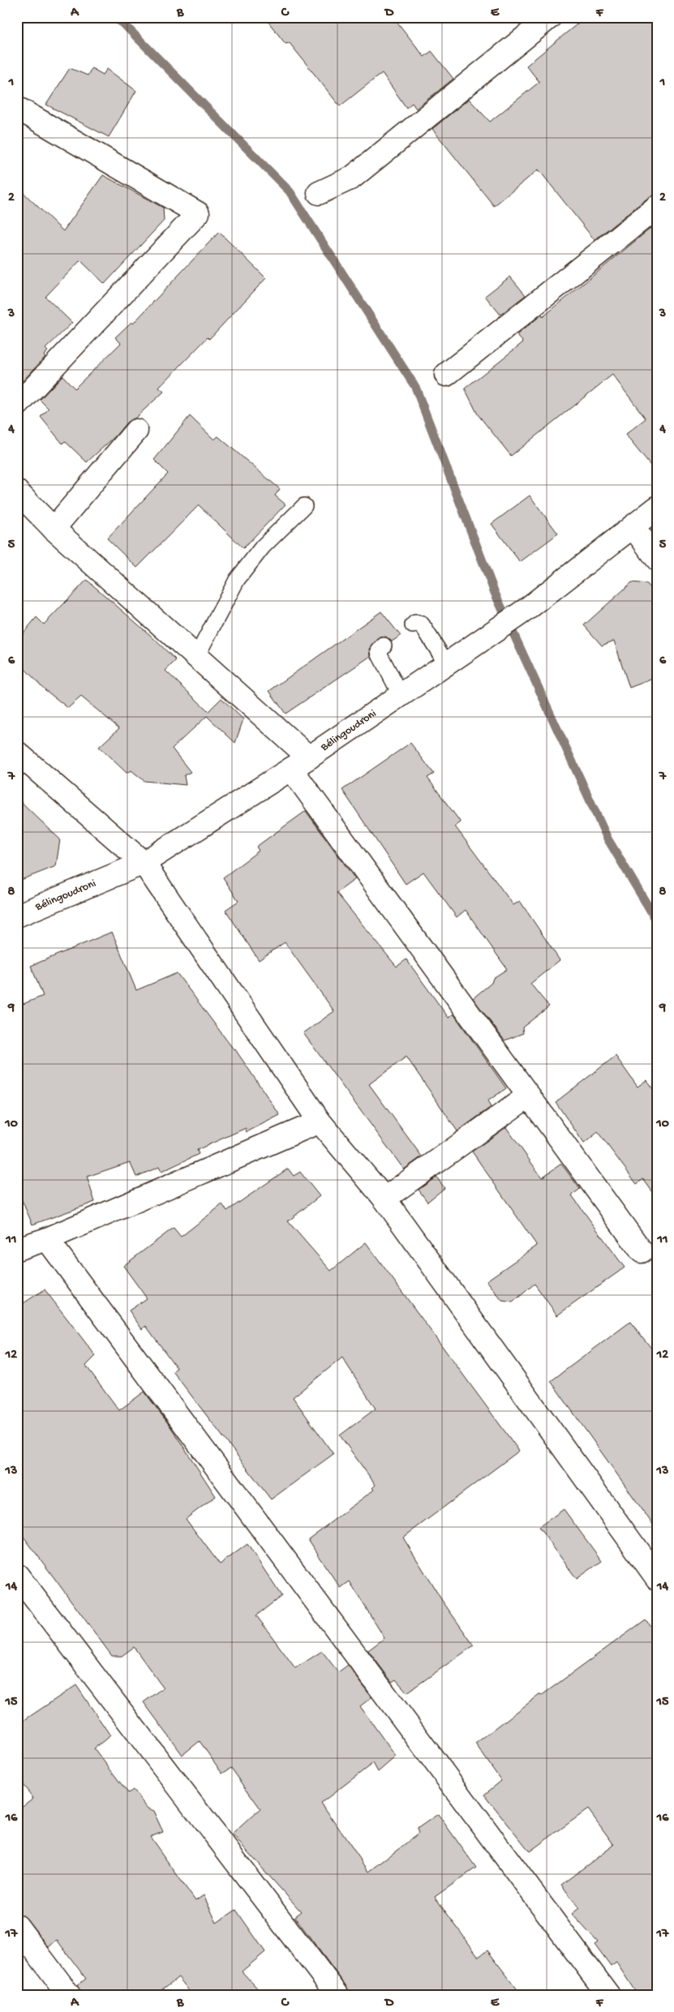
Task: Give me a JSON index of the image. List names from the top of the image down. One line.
{"streets":{"street":["Bélingoudroni"]},"grid":{"columns":["A","B","C","D","E","F"],"rows":["1","2","3","4","5","6","7","8","9","10","11","12","13","14","15","16","17"]}}
